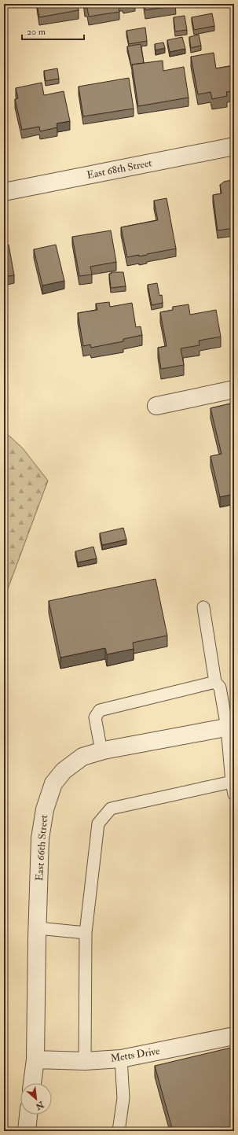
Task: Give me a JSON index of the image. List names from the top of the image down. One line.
{"streets":{"street":["East 68th Street","East 66th Street","Metts Drive"]},"crossings":[["East 66th Street","Metts Drive"]],"scale_bar":"20 m","north":"bottom right"}
